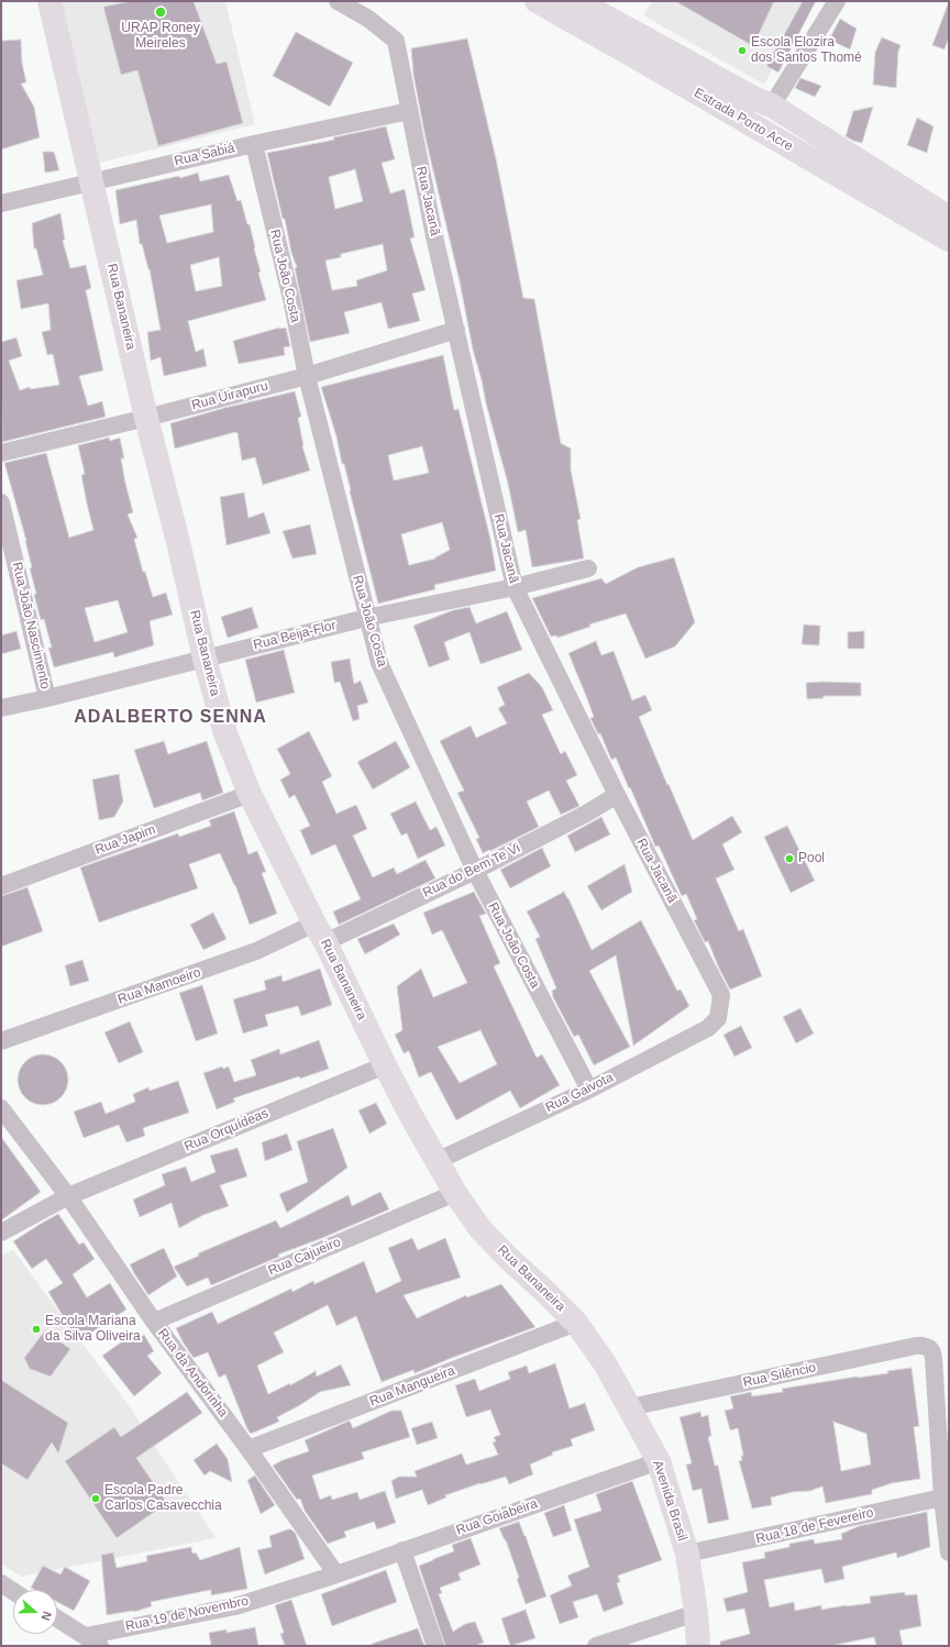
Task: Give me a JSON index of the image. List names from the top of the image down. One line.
{"streets":{"street":["Estrada Porto Acre","Rua Sabiá","Rua Jacanã","Rua João Costa","Rua Bananeira","Rua Uirapuru","Rua João Nascimento","Rua Beija-Flor","Rua Japim","Rua do Bem Te Vi","Rua Mamoeiro","Rua Gaivota","Rua Orquídeas","Rua Cajueiro","Rua da Andorinha","Rua Silêncio","Rua Mangueira","Avenida Brasil","Rua Goiabeira","Rua 18 de Fevereiro","Rua 19 de Novembro"]},"crossings":[["Rua Sabiá","Rua Jacanã"],["Rua Sabiá","Rua João Costa"],["Rua Sabiá","Rua Bananeira"],["Rua Jacanã","Rua Uirapuru"],["Rua Jacanã","Rua Beija-Flor"],["Rua Jacanã","Rua do Bem Te Vi"],["Rua Jacanã","Rua Gaivota"],["Rua João Costa","Rua Uirapuru"],["Rua João Costa","Rua Beija-Flor"],["Rua João Costa","Rua do Bem Te Vi"],["Rua João Costa","Rua Gaivota"],["Rua Bananeira","Rua Uirapuru"],["Rua Bananeira","Rua Beija-Flor"],["Rua Bananeira","Rua Japim"],["Rua Bananeira","Rua do Bem Te Vi"],["Rua Bananeira","Rua Mamoeiro"],["Rua Bananeira","Rua Gaivota"],["Rua Bananeira","Rua Orquídeas"],["Rua Bananeira","Rua Cajueiro"],["Rua Bananeira","Rua Mangueira"],["Rua Bananeira","Avenida Brasil"],["Rua João Nascimento","Rua Beija-Flor"],["Rua do Bem Te Vi","Rua Mamoeiro"],["Rua Orquídeas","Rua da Andorinha"],["Rua Cajueiro","Rua da Andorinha"],["Rua da Andorinha","Rua Mangueira"],["Rua da Andorinha","Rua Goiabeira"],["Rua da Andorinha","Rua 19 de Novembro"],["Rua Silêncio","Avenida Brasil"],["Rua Silêncio","Rua 18 de Fevereiro"],["Rua Mangueira","Avenida Brasil"],["Avenida Brasil","Rua Goiabeira"],["Avenida Brasil","Rua 18 de Fevereiro"],["Rua Goiabeira","Rua 19 de Novembro"]],"districts":["ADALBERTO SENNA"],"places":["URAP Roney Meireles","Escola Elozira dos Santos Thomé","Pool","Escola Mariana da Silva Oliveira","Escola Padre Carlos Casavecchia"],"north":"right"}
